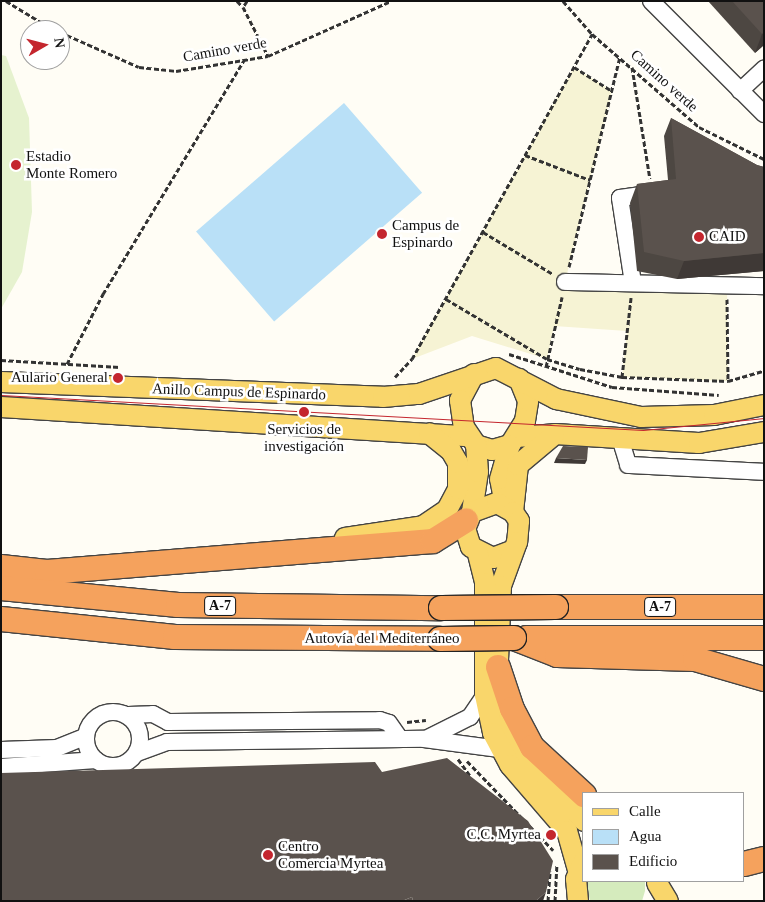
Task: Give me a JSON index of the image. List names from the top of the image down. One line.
{"streets":{"highway":["A-7","Autovía del Mediterráneo"],"main road":["Anillo Campus de Espinardo"],"path":["Camino verde"]},"crossings":[["A-7","Autovía del Mediterráneo"]],"places":["Estadio Monte Romero","Campus de Espinardo","CAID","Aulario General","Servicios de investigación","C.C. Myrtea","Centro Comercia Myrtea"],"legend":["Calle","Agua","Edificio"],"north":"right"}
